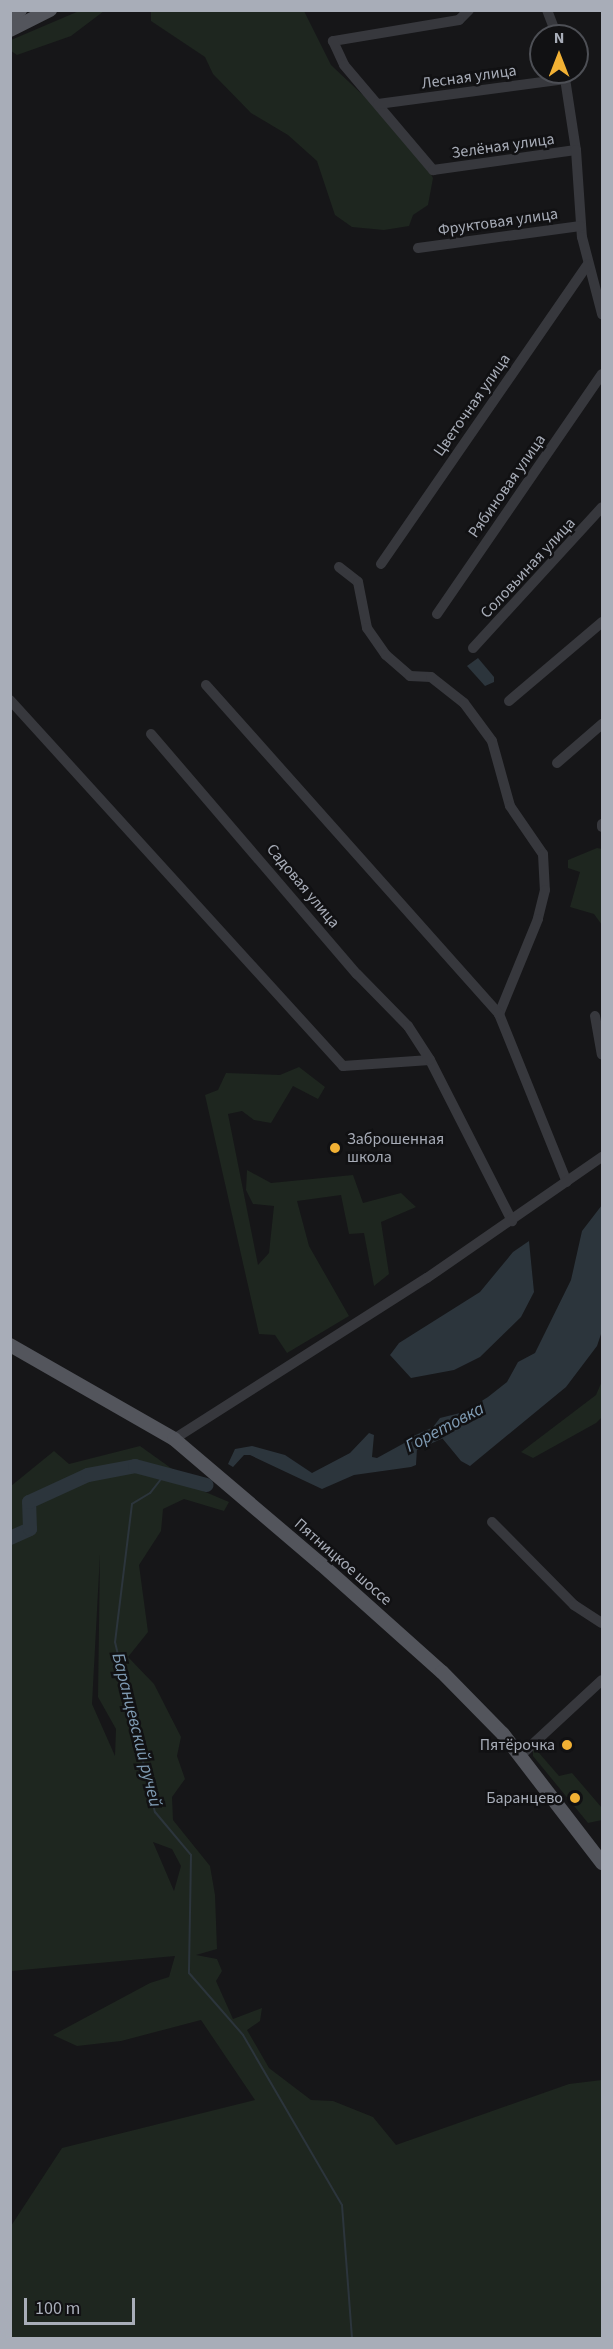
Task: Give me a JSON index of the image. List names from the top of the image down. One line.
{"streets":{"main road":["Пятницкое шоссе"],"street":["Лесная улица","Зелёная улица","Фруктовая улица","Цветочная улица","Рябиновая улица","Соловьиная улица","Садовая улица"]},"crossings":[["Лесная улица","Зелёная улица"]],"water":["Горетовка","Баранцевский ручей"],"places":["Заброшенная школа","Пятёрочка","Баранцево"],"scale_bar":"100 m","north":"top"}
